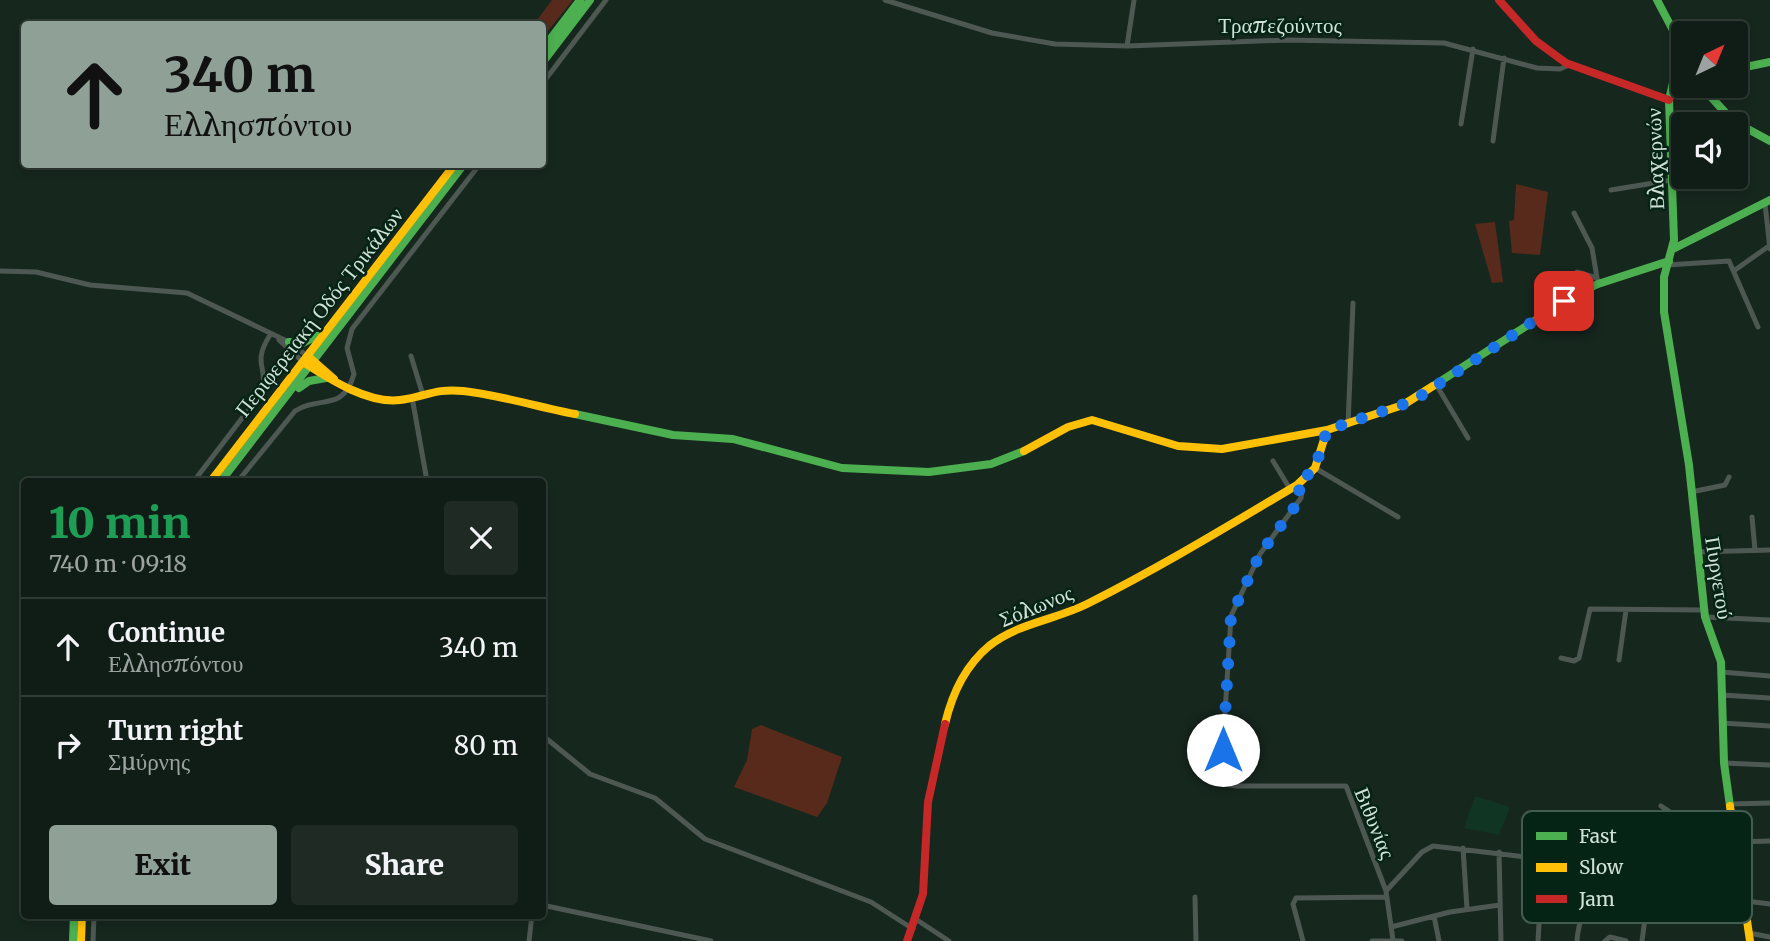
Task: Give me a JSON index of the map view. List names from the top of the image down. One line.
{"streets":{"street":["Τραπεζούντος","Βλαχερνών","Περιφερειακή Οδός Τρικάλων","Πυργετού","Σόλωνος","Βιθυνίας"]},"crossings":[["Τραπεζούντος","Βλαχερνών"],["Βλαχερνών","Πυργετού"],["Σόλωνος","Βιθυνίας"]],"legend":["Fast","Slow","Jam"],"north":"top right","page":{"turn":["340 m","Ελλησπόντου"],"heading":["10 min","740 m · 09:18"],"list":[{"name":"Continue","note":"Ελλησπόντου","value":"340 m"},{"name":"Turn right","note":"Σμύρνης","value":"80 m"}],"buttons":["Exit","Share"]}}
